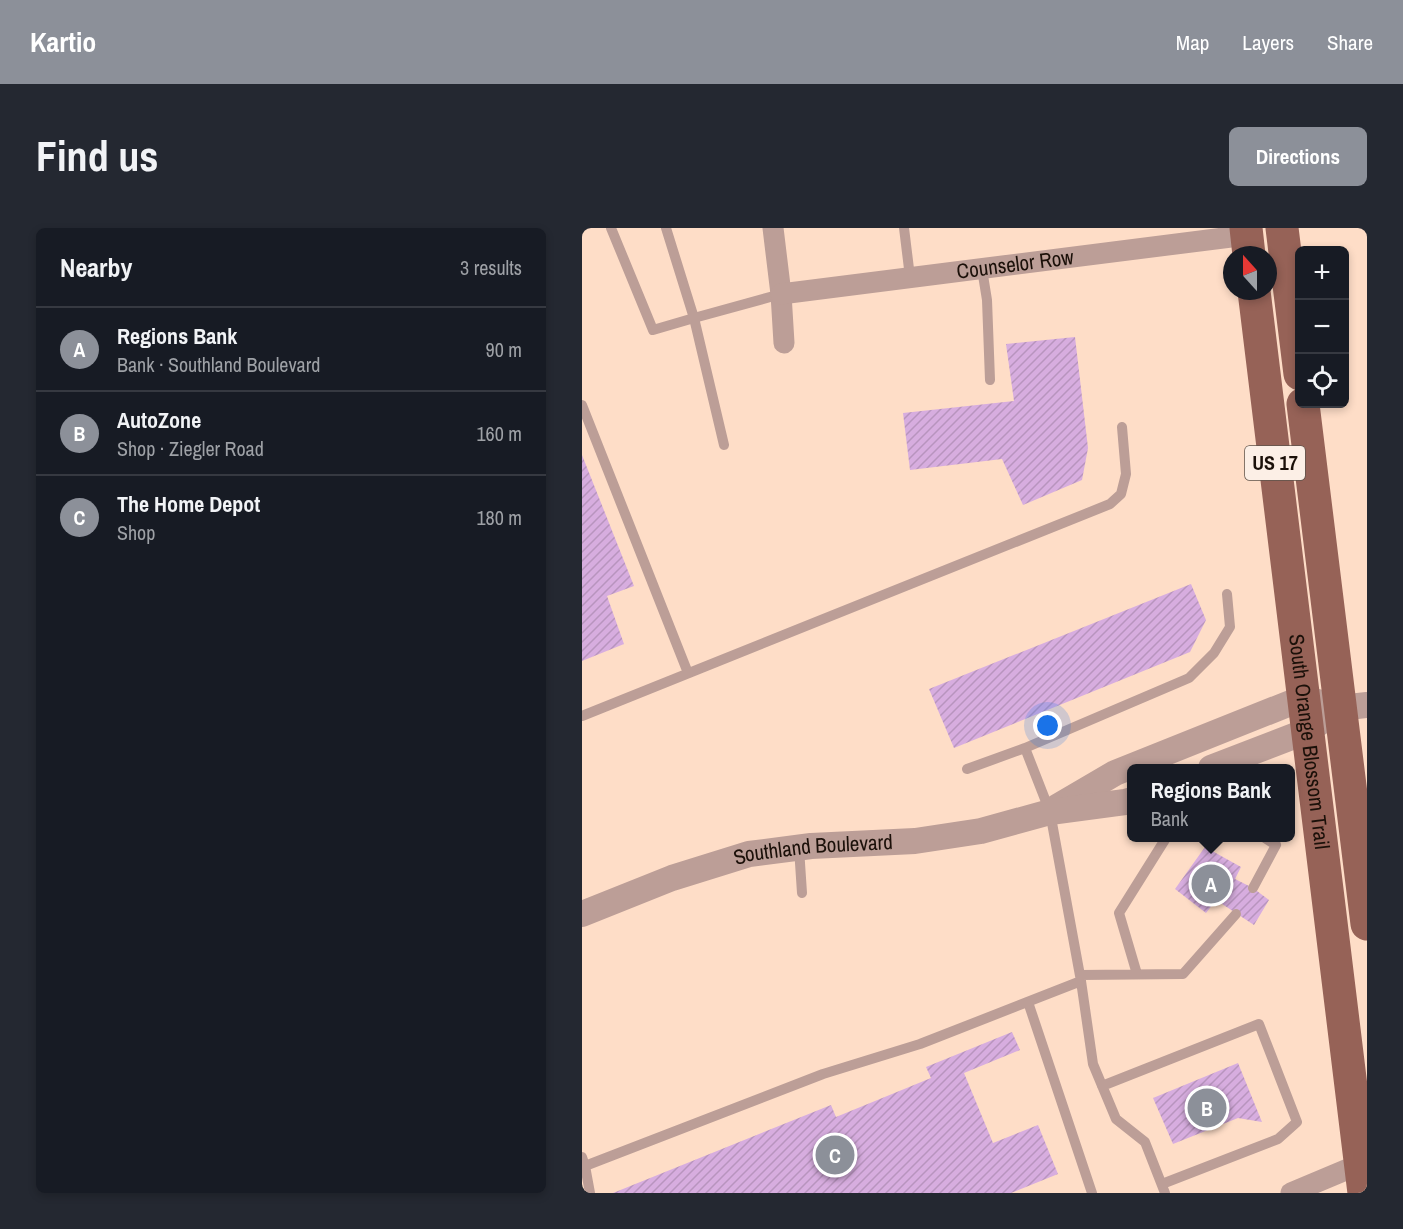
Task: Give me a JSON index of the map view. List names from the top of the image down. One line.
{"streets":{"main road":["US 17","South Orange Blossom Trail"],"street":["Counselor Row","Southland Boulevard"]},"crossings":[["South Orange Blossom Trail","Southland Boulevard"]],"north":"top","page":{"header":"Kartio","nav":["Map","Layers","Share"],"buttons":"Directions","title":"Find us","heading":["Nearby","3 results"],"map_buttons":["+","−"],"list":[{"mark":"A","name":"Regions Bank","note":"Bank · Southland Boulevard","value":"90 m"},{"mark":"B","name":"AutoZone","note":"Shop · Ziegler Road","value":"160 m"},{"mark":"C","name":"The Home Depot","note":"Shop","value":"180 m"}],"popup":["Regions Bank","Bank"],"pins":["A","B","C"]}}
